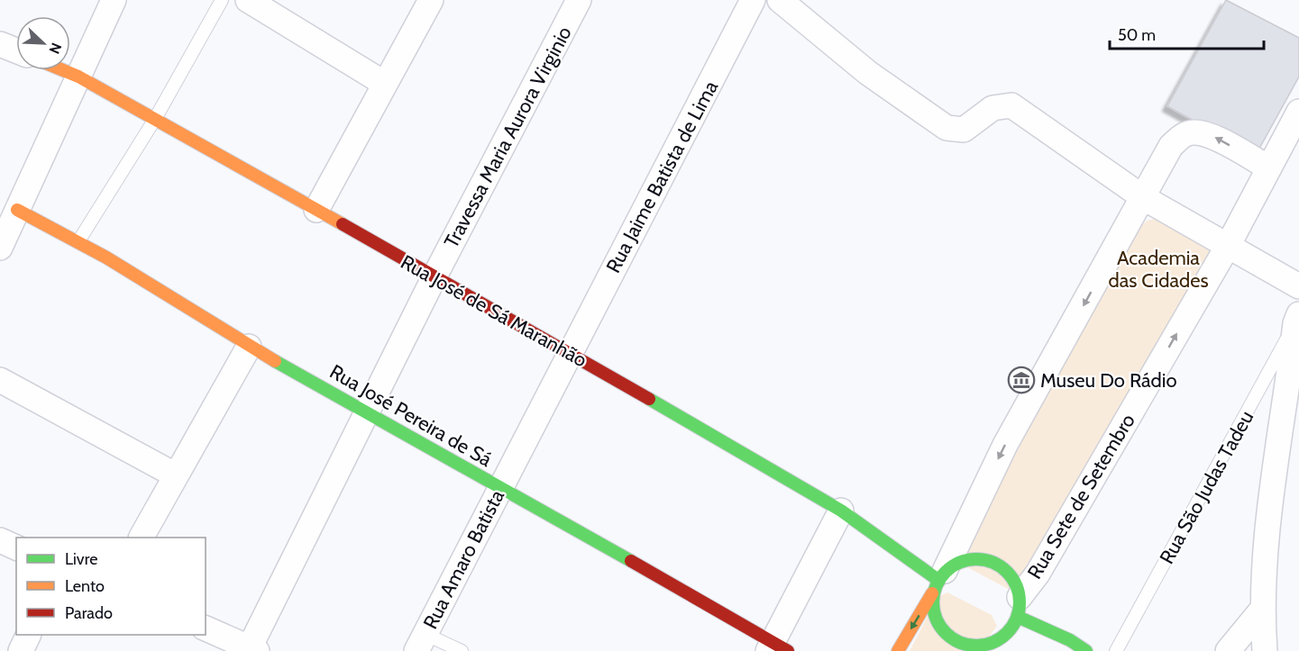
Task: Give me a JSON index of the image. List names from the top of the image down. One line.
{"streets":{"street":["Travessa Maria Aurora Virginio","Rua Jaime Batista de Lima","Rua José de Sá Maranhão","Rua José Pereira de Sá","Rua Sete de Setembro","Rua Amaro Batista"],"lane":["Rua São Judas Tadeu"]},"crossings":[["Travessa Maria Aurora Virginio","Rua José de Sá Maranhão"],["Travessa Maria Aurora Virginio","Rua José Pereira de Sá"],["Rua Jaime Batista de Lima","Rua José de Sá Maranhão"],["Rua Jaime Batista de Lima","Rua Amaro Batista"],["Rua José de Sá Maranhão","Rua Sete de Setembro"],["Rua José de Sá Maranhão","Rua Amaro Batista"],["Rua José Pereira de Sá","Rua Amaro Batista"]],"parks":["Academia das Cidades"],"places":{"museum":["Museu Do Rádio"]},"legend":["Livre","Lento","Parado"],"scale_bar":"50 m","north":"bottom right"}
